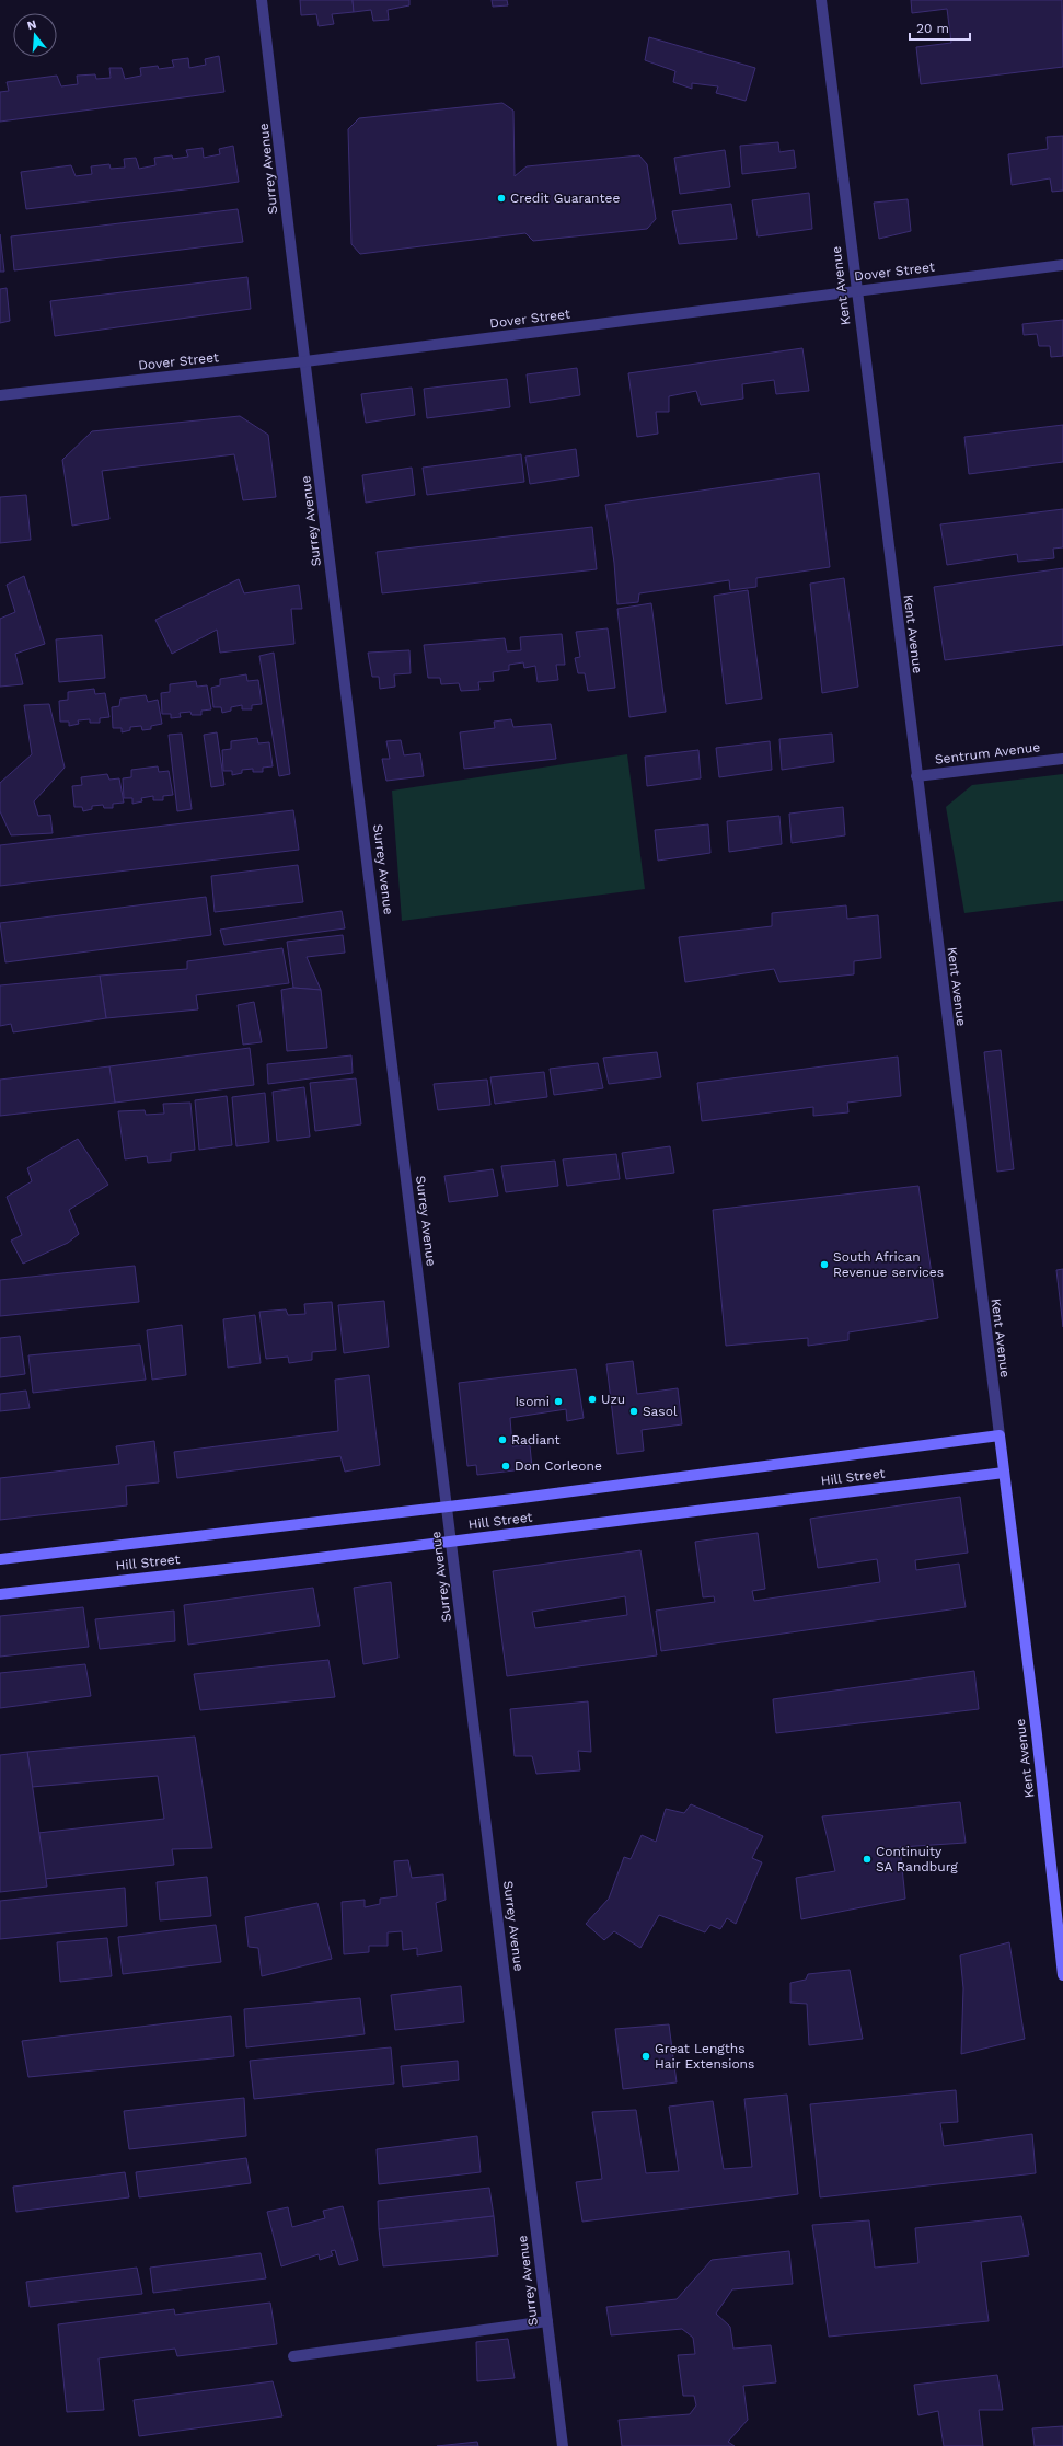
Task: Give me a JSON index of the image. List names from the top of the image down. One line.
{"streets":{"main road":["Kent Avenue","Hill Street"],"street":["Surrey Avenue","Dover Street","Sentrum Avenue"]},"crossings":[["Surrey Avenue","Dover Street"],["Surrey Avenue","Hill Street"],["Dover Street","Kent Avenue"],["Kent Avenue","Sentrum Avenue"],["Kent Avenue","Hill Street"]],"places":["Credit Guarantee","South African Revenue services","Uzu","Isomi","Sasol","Radiant","Don Corleone","Continuity SA Randburg","Great Lengths Hair Extensions"],"scale_bar":"20 m","north":"top"}
